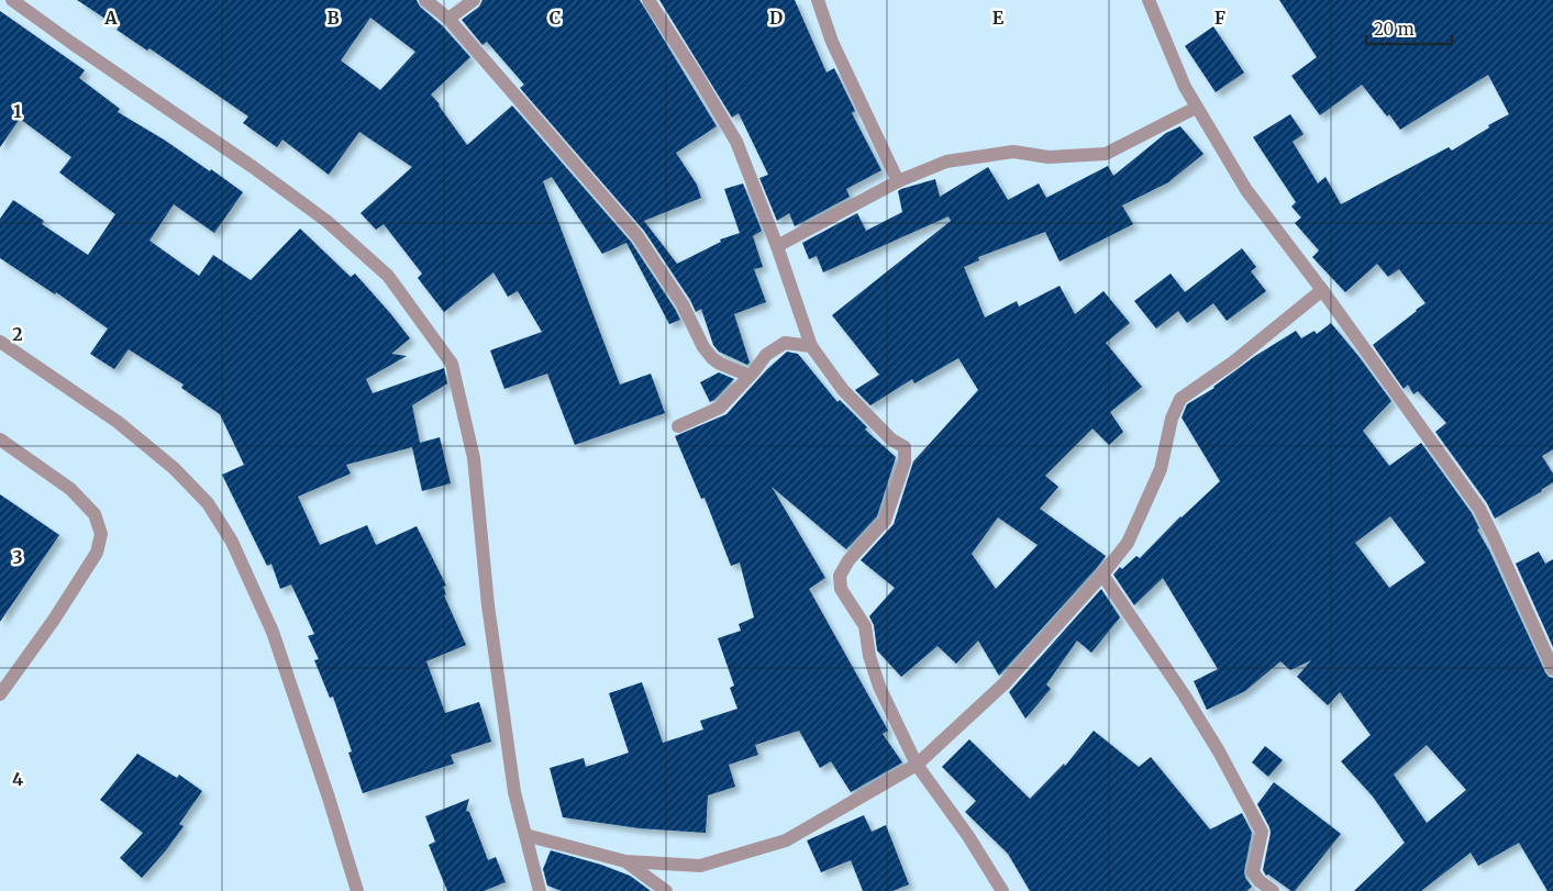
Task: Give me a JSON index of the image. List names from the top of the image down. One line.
{"scale_bar":"20 m","grid":{"columns":["A","B","C","D","E","F"],"rows":["1","2","3","4"]}}
